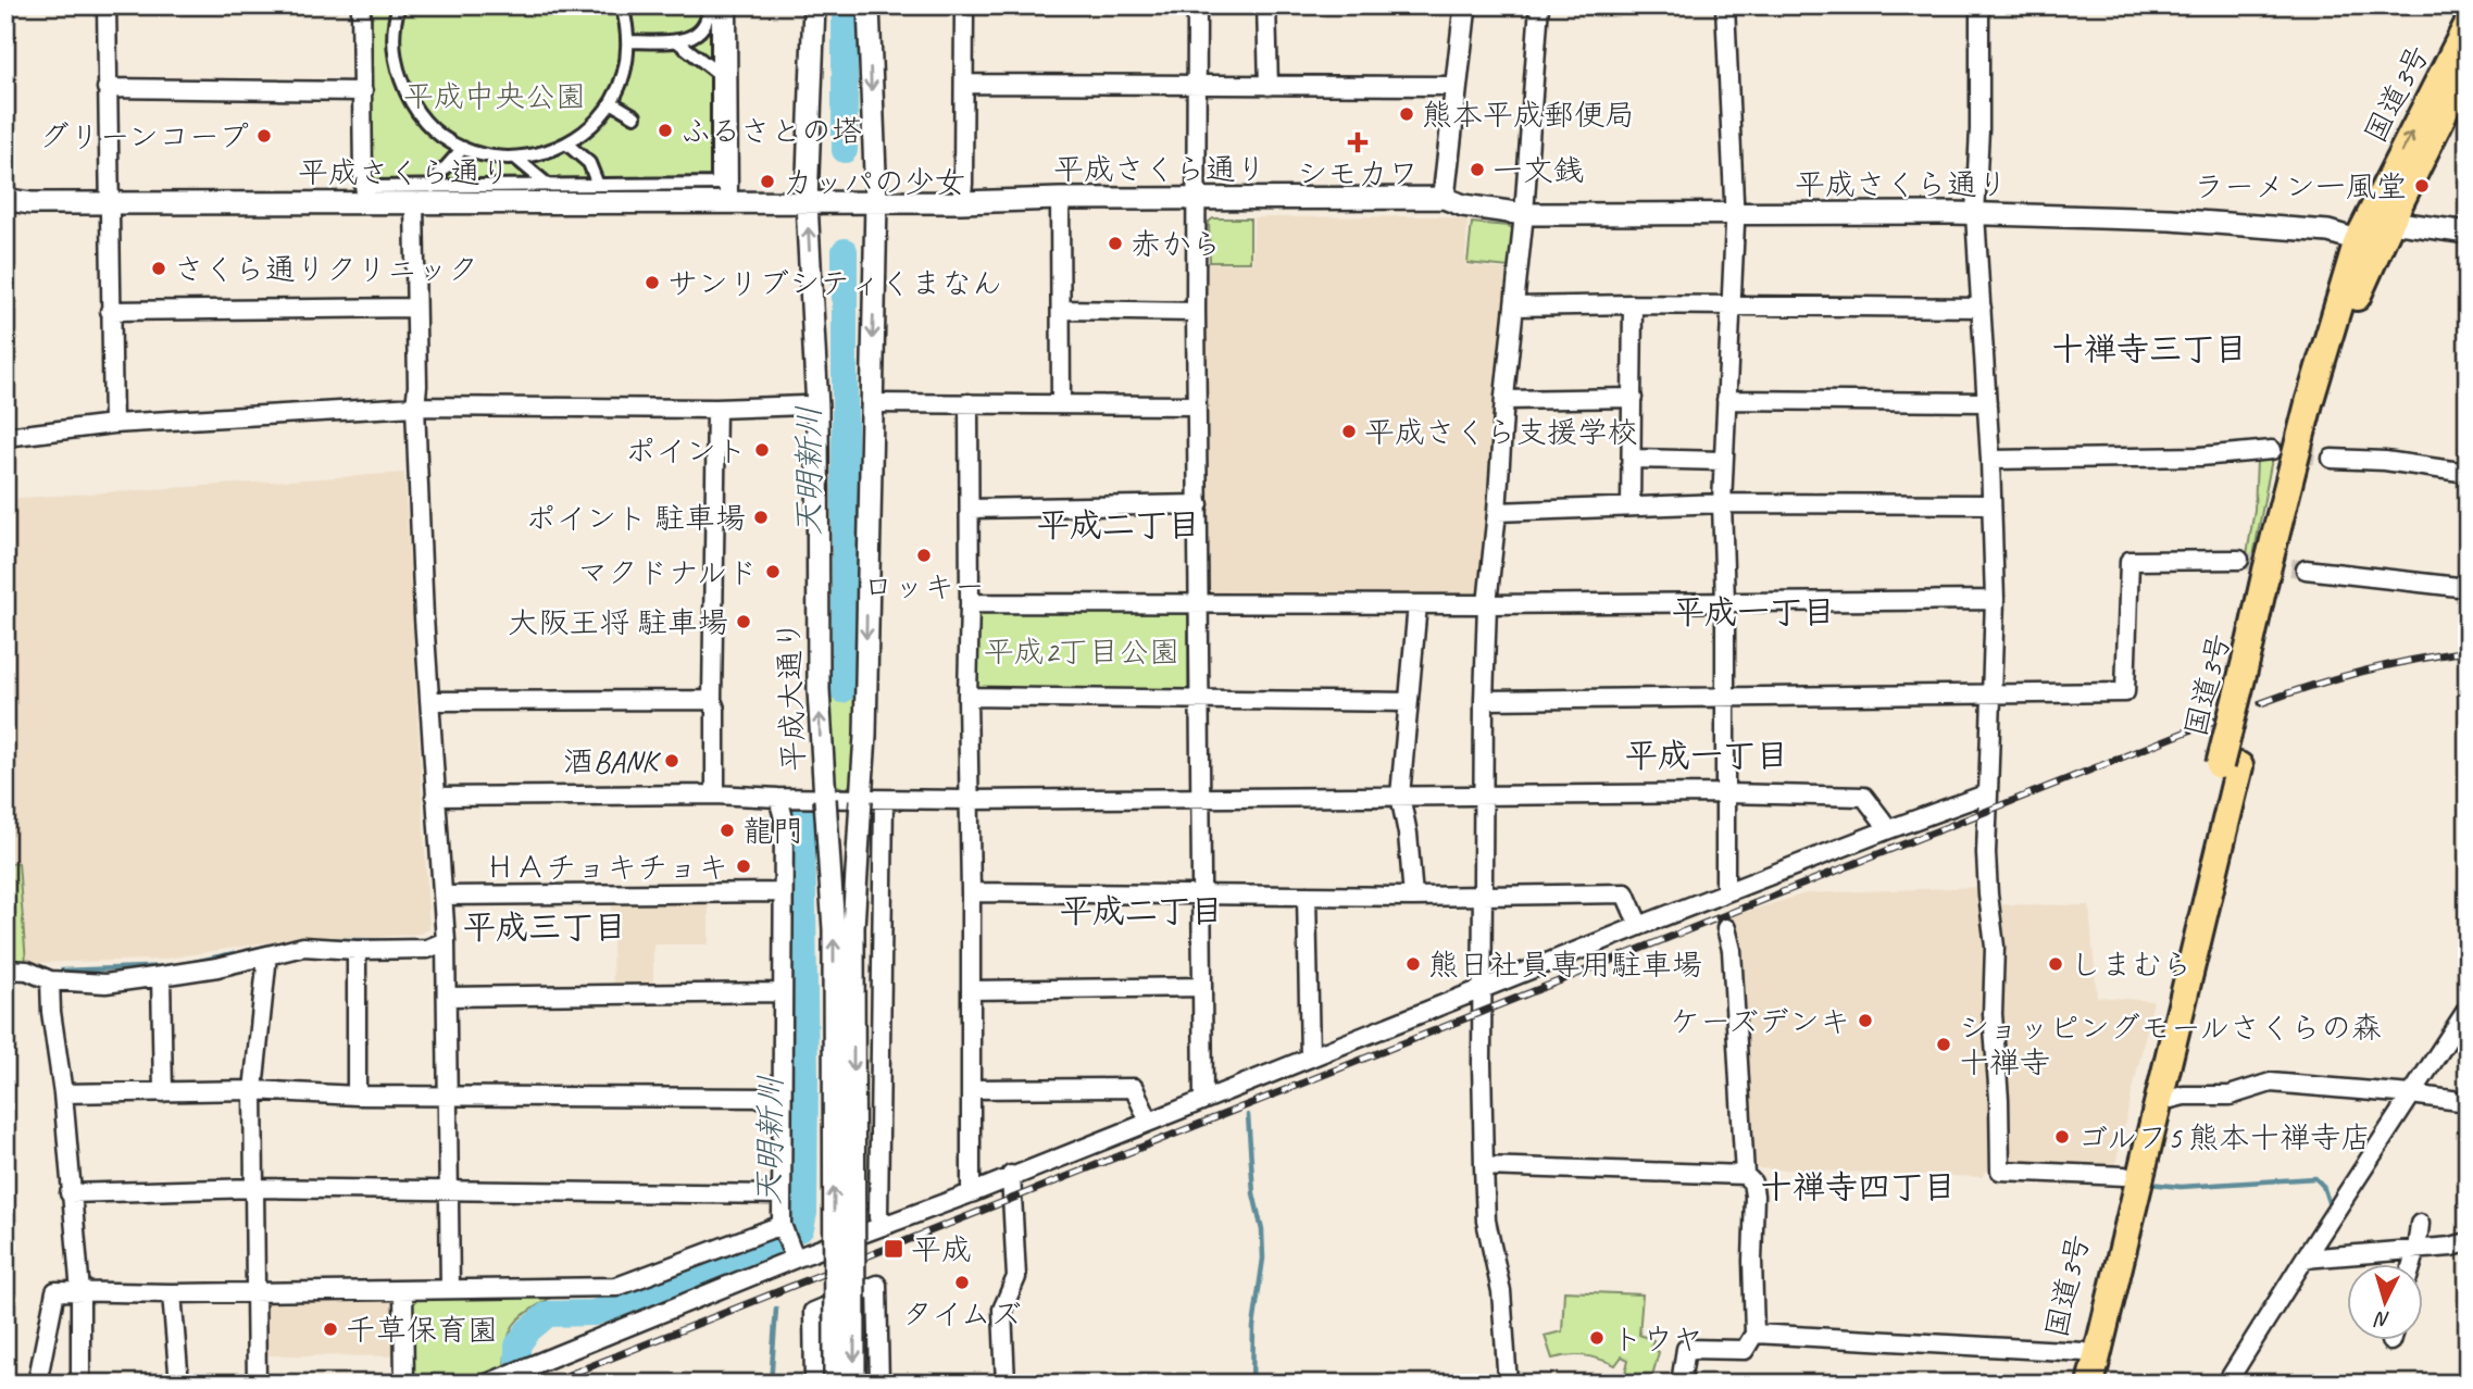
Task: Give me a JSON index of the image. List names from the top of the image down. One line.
{"streets":{"highway":["国道3号"],"street":["平成さくら通り","平成大通り"]},"crossings":[["国道3号","平成さくら通り"],["平成さくら通り","平成大通り"]],"districts":["十禅寺三丁目","平成二丁目","平成一丁目","平成一丁目","平成二丁目","平成三丁目","十禅寺四丁目"],"water":["天明新川"],"parks":["平成中央公園","平成2丁目公園"],"places":{"other":["熊本平成郵便局","ふるさとの塔","グリーンコープ","一文銭","カッパの少女","ラーメン一風堂","赤から","さくら通りクリニック","サンリブシティくまなん","平成さくら支援学校","ポイント","ポイント 駐車場","ロッキー","マクドナルド","大阪王将 駐車場","酒BANK","龍門","ＨＡチョキチョキ","熊日社員専用駐車場","しまむら","ケーズデンキ","ショッピングモールさくらの森 十禅寺","ゴルフ5 熊本十禅寺店","タイムズ","千草保育園","トウヤ"],"health":["シモカワ"],"transit":["平成"]},"north":"bottom"}
